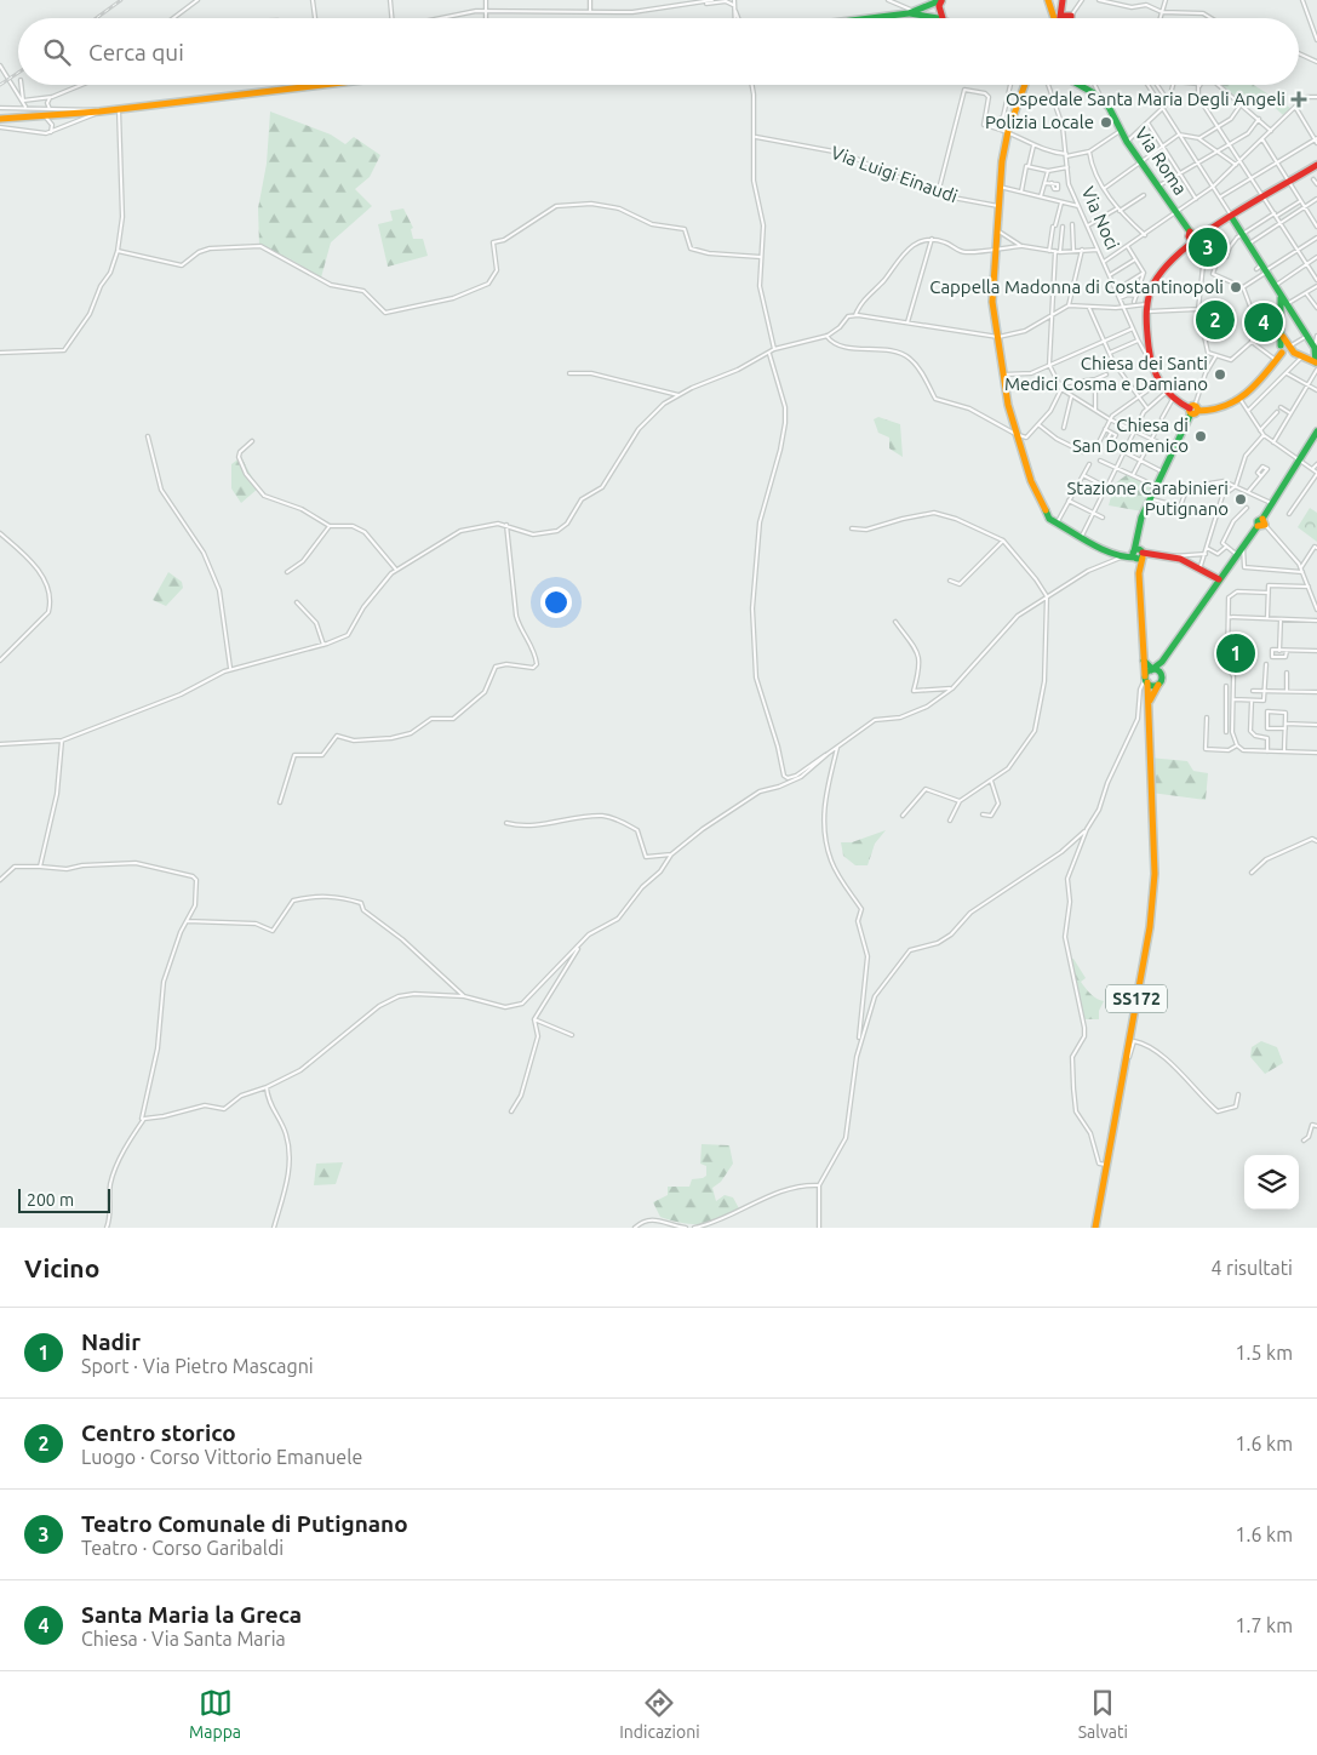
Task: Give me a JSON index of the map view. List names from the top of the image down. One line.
{"streets":{"main road":["Via Roma","SS172"],"street":["Via Luigi Einaudi","Via Noci"]},"places":{"health":["Ospedale Santa Maria Degli Angeli"],"other":["Polizia Locale","Cappella Madonna di Costantinopoli","Chiesa dei Santi Medici Cosma e Damiano","Chiesa di San Domenico","Stazione Carabinieri Putignano"]},"scale_bar":"200 m","page":{"search":"Cerca qui","pins":["3","2","4","1"],"scale":"200 m","heading":["Vicino","4 risultati"],"list":[{"mark":"1","name":"Nadir","note":"Sport · Via Pietro Mascagni","value":"1.5 km"},{"mark":"2","name":"Centro storico","note":"Luogo · Corso Vittorio Emanuele","value":"1.6 km"},{"mark":"3","name":"Teatro Comunale di Putignano","note":"Teatro · Corso Garibaldi","value":"1.6 km"},{"mark":"4","name":"Santa Maria la Greca","note":"Chiesa · Via Santa Maria","value":"1.7 km"}],"nav":["Mappa","Indicazioni","Salvati"]}}
